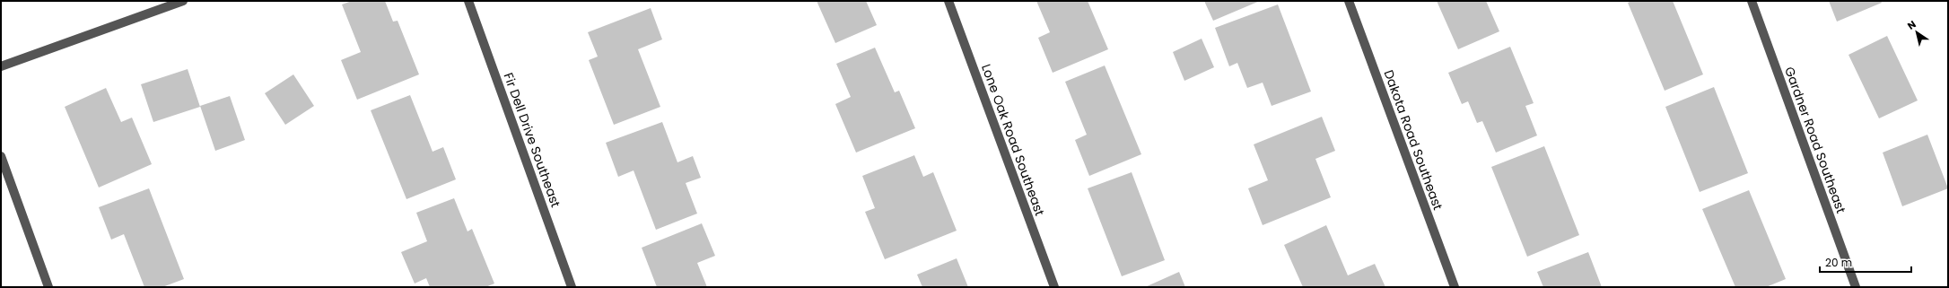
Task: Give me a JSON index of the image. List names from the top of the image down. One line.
{"streets":{"street":["Fir Dell Drive Southeast","Lone Oak Road Southeast","Dakota Road Southeast","Gardner Road Southeast"]},"scale_bar":"20 m","north":"top left"}
